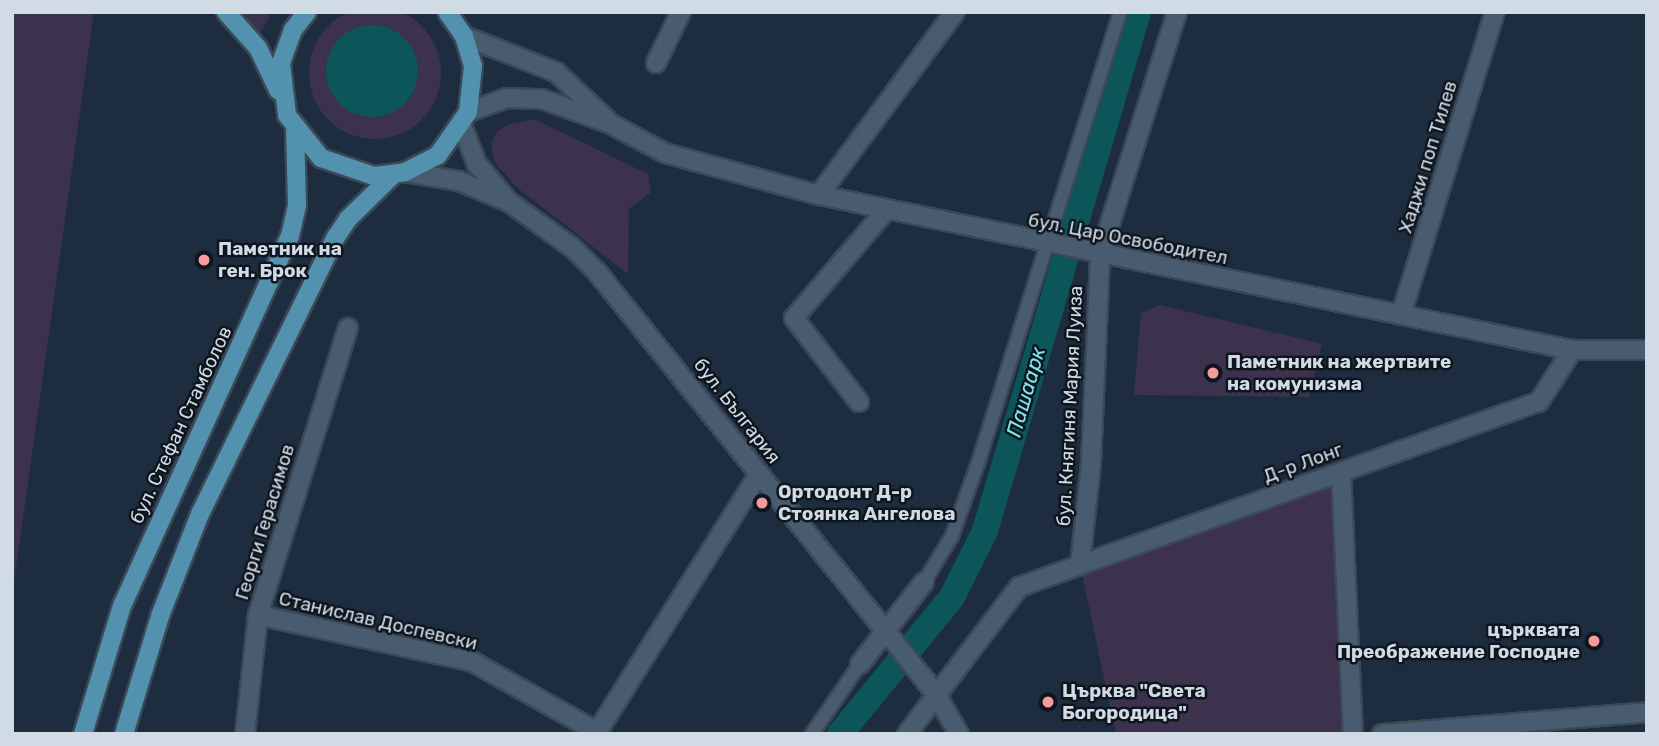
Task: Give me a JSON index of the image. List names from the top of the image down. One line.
{"streets":{"main road":["бул. Стефан Стамболов"],"street":["Хаджи поп Тилев","бул. Цар Освободител","бул. Княгиня Мария Луиза","бул. България","Д-р Лонг","Георги Герасимов","Станислав Доспевски"]},"crossings":[["Хаджи поп Тилев","бул. Цар Освободител"],["бул. Цар Освободител","бул. Княгиня Мария Луиза"],["бул. Цар Освободител","бул. България"],["бул. Цар Освободител","Д-р Лонг"],["бул. Княгиня Мария Луиза","Д-р Лонг"],["Георги Герасимов","Станислав Доспевски"]],"water":["Пашаарк"],"places":["Паметник на ген. Брок","Паметник на жертвите на комунизма","Ортодонт Д-р Стоянка Ангелова","църквата Преображение Господне","Църква \"Света Богородица\""]}
